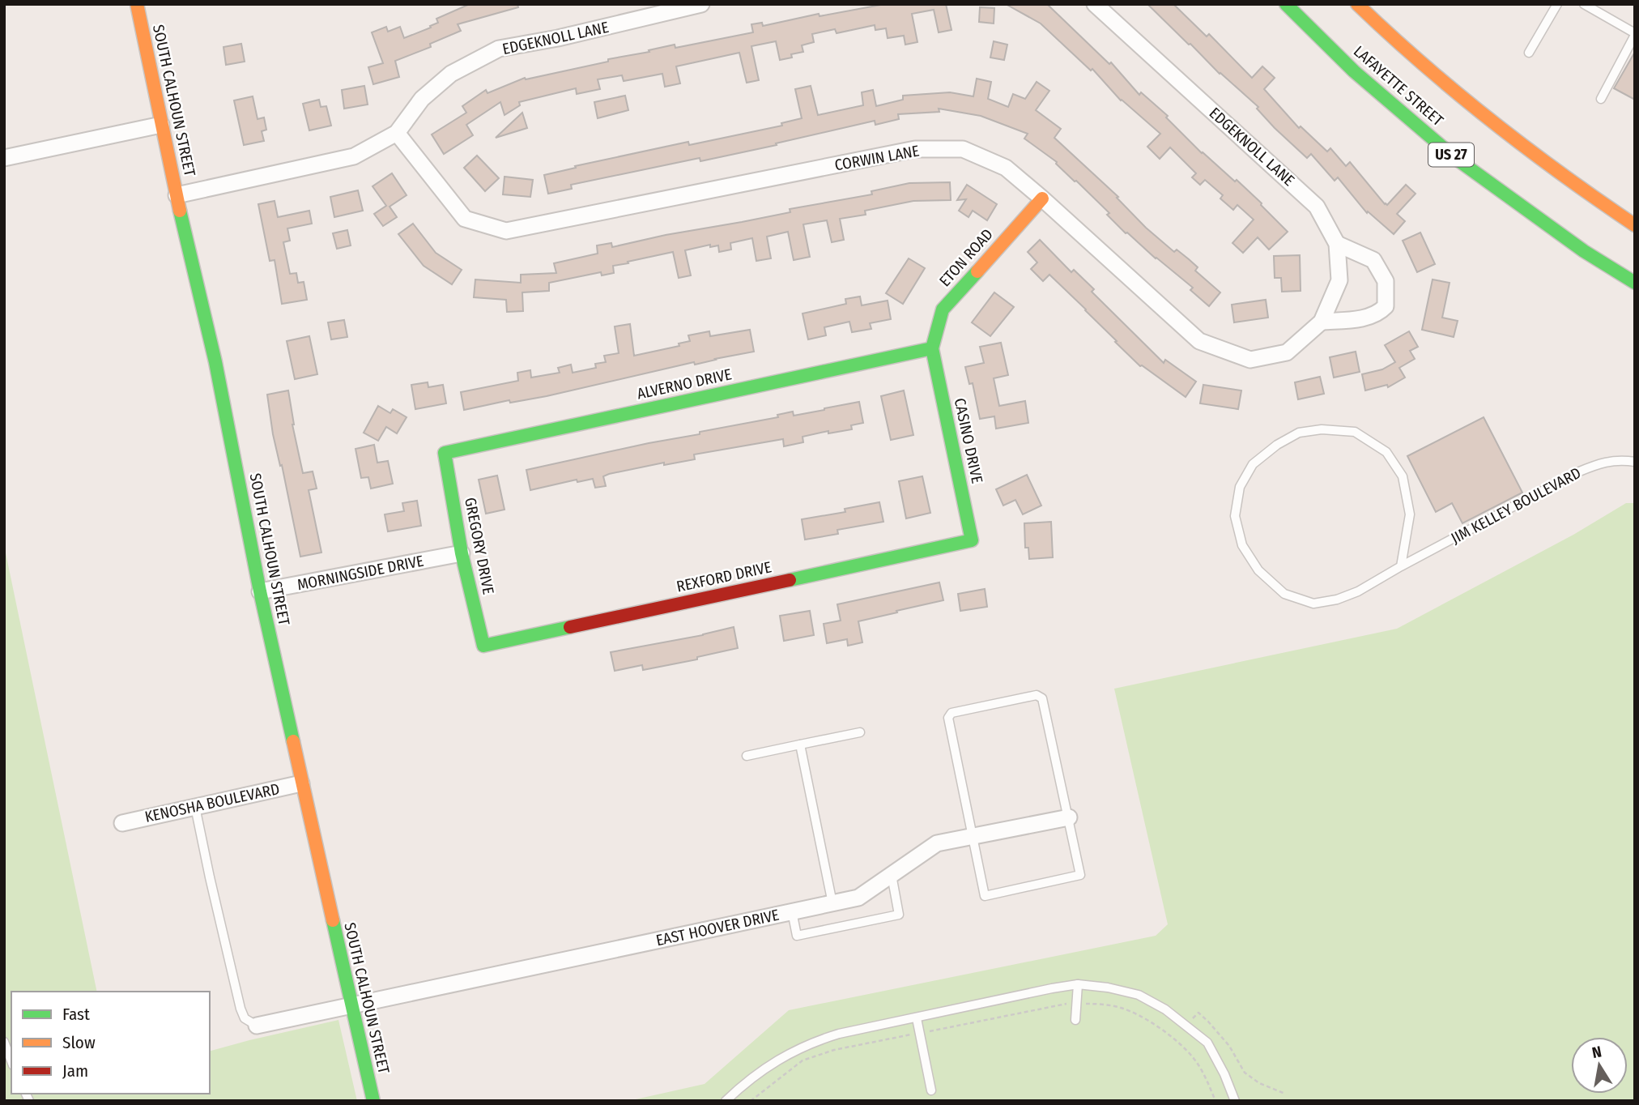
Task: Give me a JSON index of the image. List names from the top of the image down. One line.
{"streets":{"main road":["LAFAYETTE STREET","SOUTH CALHOUN STREET","US 27","ETON ROAD","ALVERNO DRIVE","CASINO DRIVE","GREGORY DRIVE","REXFORD DRIVE"],"street":["EDGEKNOLL LANE","CORWIN LANE","MORNINGSIDE DRIVE","KENOSHA BOULEVARD","EAST HOOVER DRIVE"],"lane":["JIM KELLEY BOULEVARD"]},"crossings":[["EDGEKNOLL LANE","SOUTH CALHOUN STREET"],["EDGEKNOLL LANE","CORWIN LANE"],["SOUTH CALHOUN STREET","MORNINGSIDE DRIVE"],["SOUTH CALHOUN STREET","KENOSHA BOULEVARD"],["SOUTH CALHOUN STREET","EAST HOOVER DRIVE"],["CORWIN LANE","ETON ROAD"],["ETON ROAD","ALVERNO DRIVE"],["ETON ROAD","CASINO DRIVE"],["ALVERNO DRIVE","CASINO DRIVE"],["ALVERNO DRIVE","GREGORY DRIVE"],["CASINO DRIVE","REXFORD DRIVE"],["GREGORY DRIVE","MORNINGSIDE DRIVE"],["GREGORY DRIVE","REXFORD DRIVE"]],"legend":["Fast","Slow","Jam"],"north":"top"}
